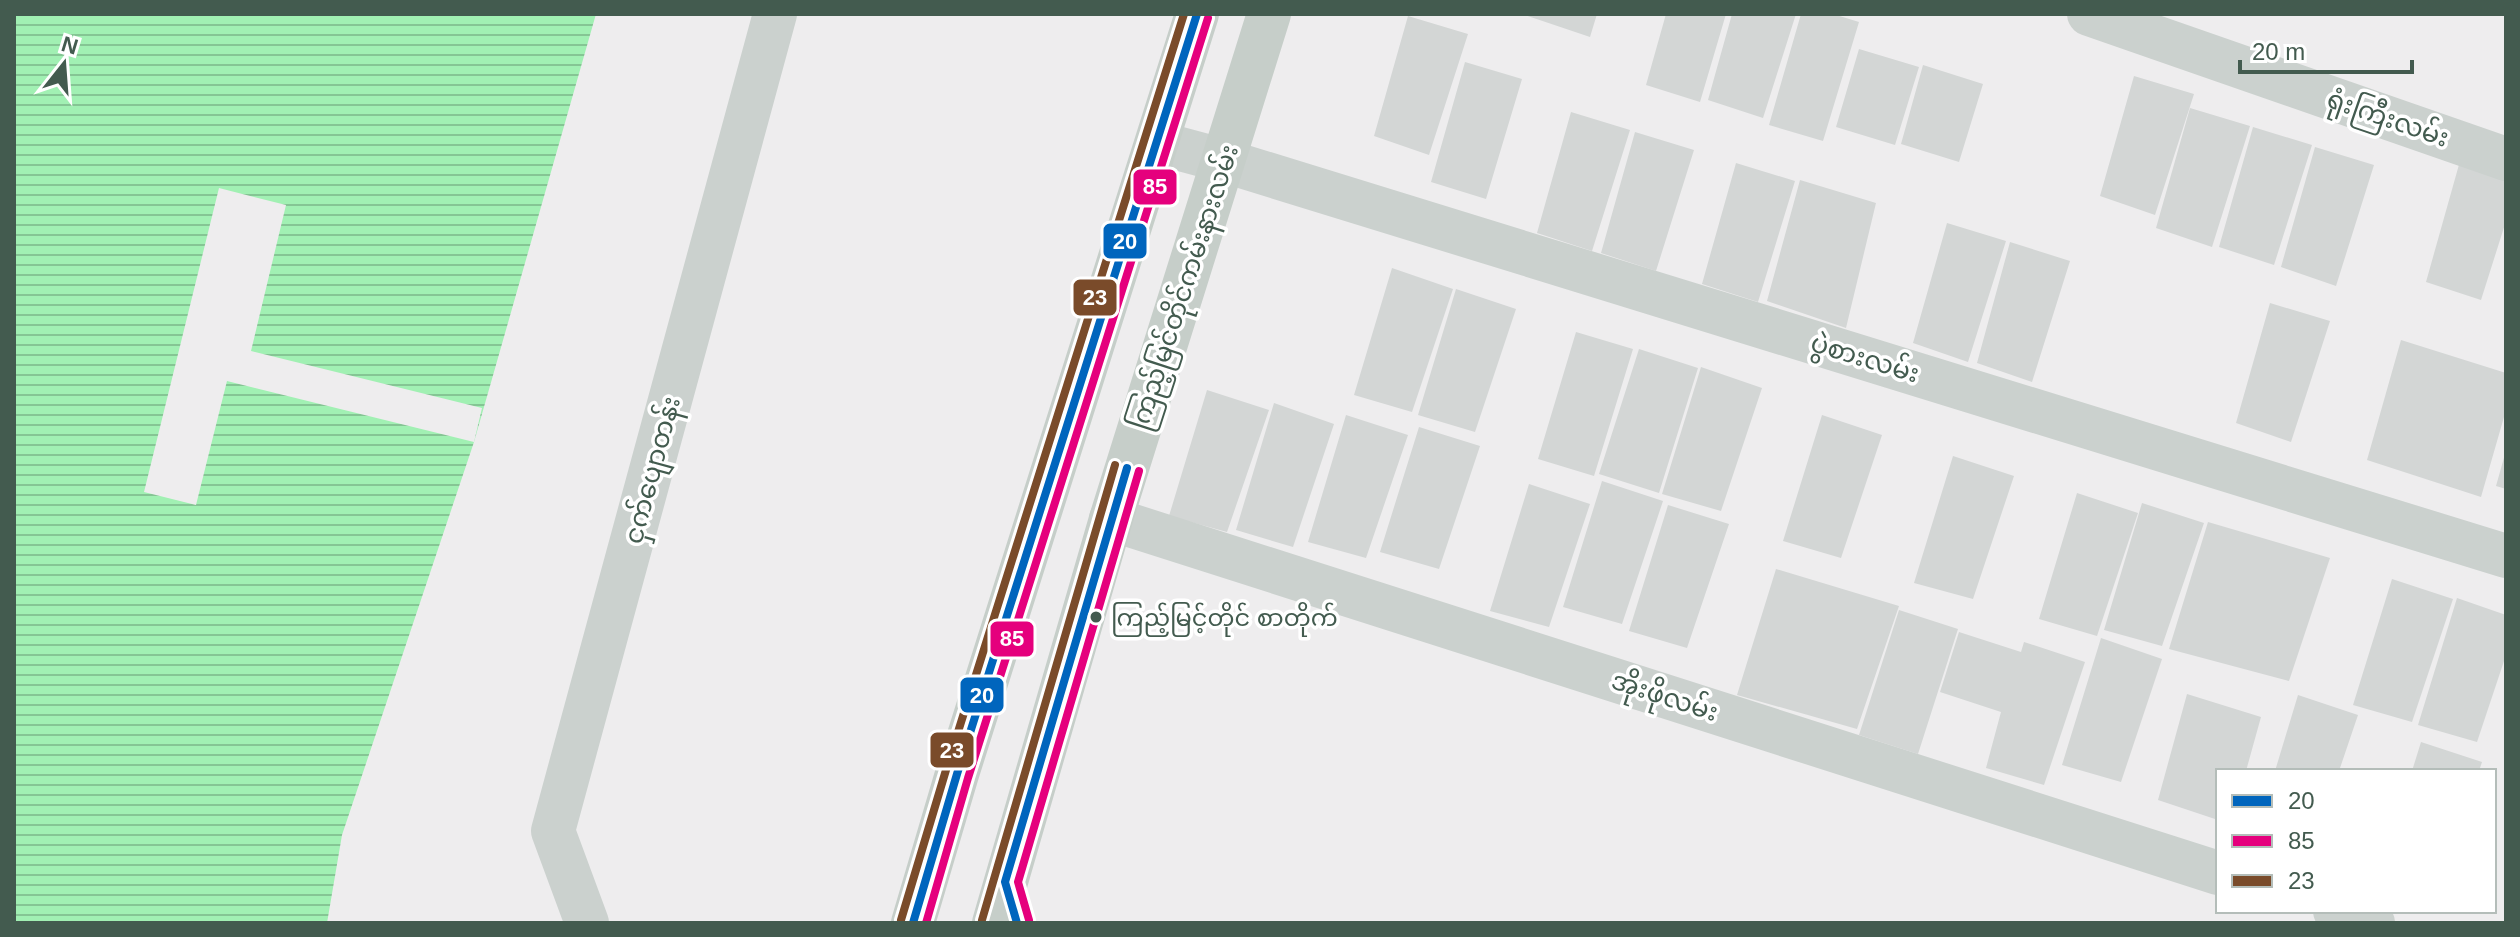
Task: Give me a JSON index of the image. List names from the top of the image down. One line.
{"streets":{"main road":["ကြည့်မြင်တိုင်ကမ်းနားလမ်း"],"street":["ရုံးကြီးလမ်း","ပွဲစားလမ်း","ငှက်ပျောတန်း","အိုးဖိုလမ်း"]},"crossings":[["ကြည့်မြင်တိုင်ကမ်းနားလမ်း","ပွဲစားလမ်း"],["ကြည့်မြင်တိုင်ကမ်းနားလမ်း","အိုးဖိုလမ်း"]],"places":["ကြည့်မြင့်တိုင် စာတိုက်"],"lines":["transit line 20","transit line 23","transit line 85"],"legend":["20","85","23"],"scale_bar":"20 m","north":"top"}
